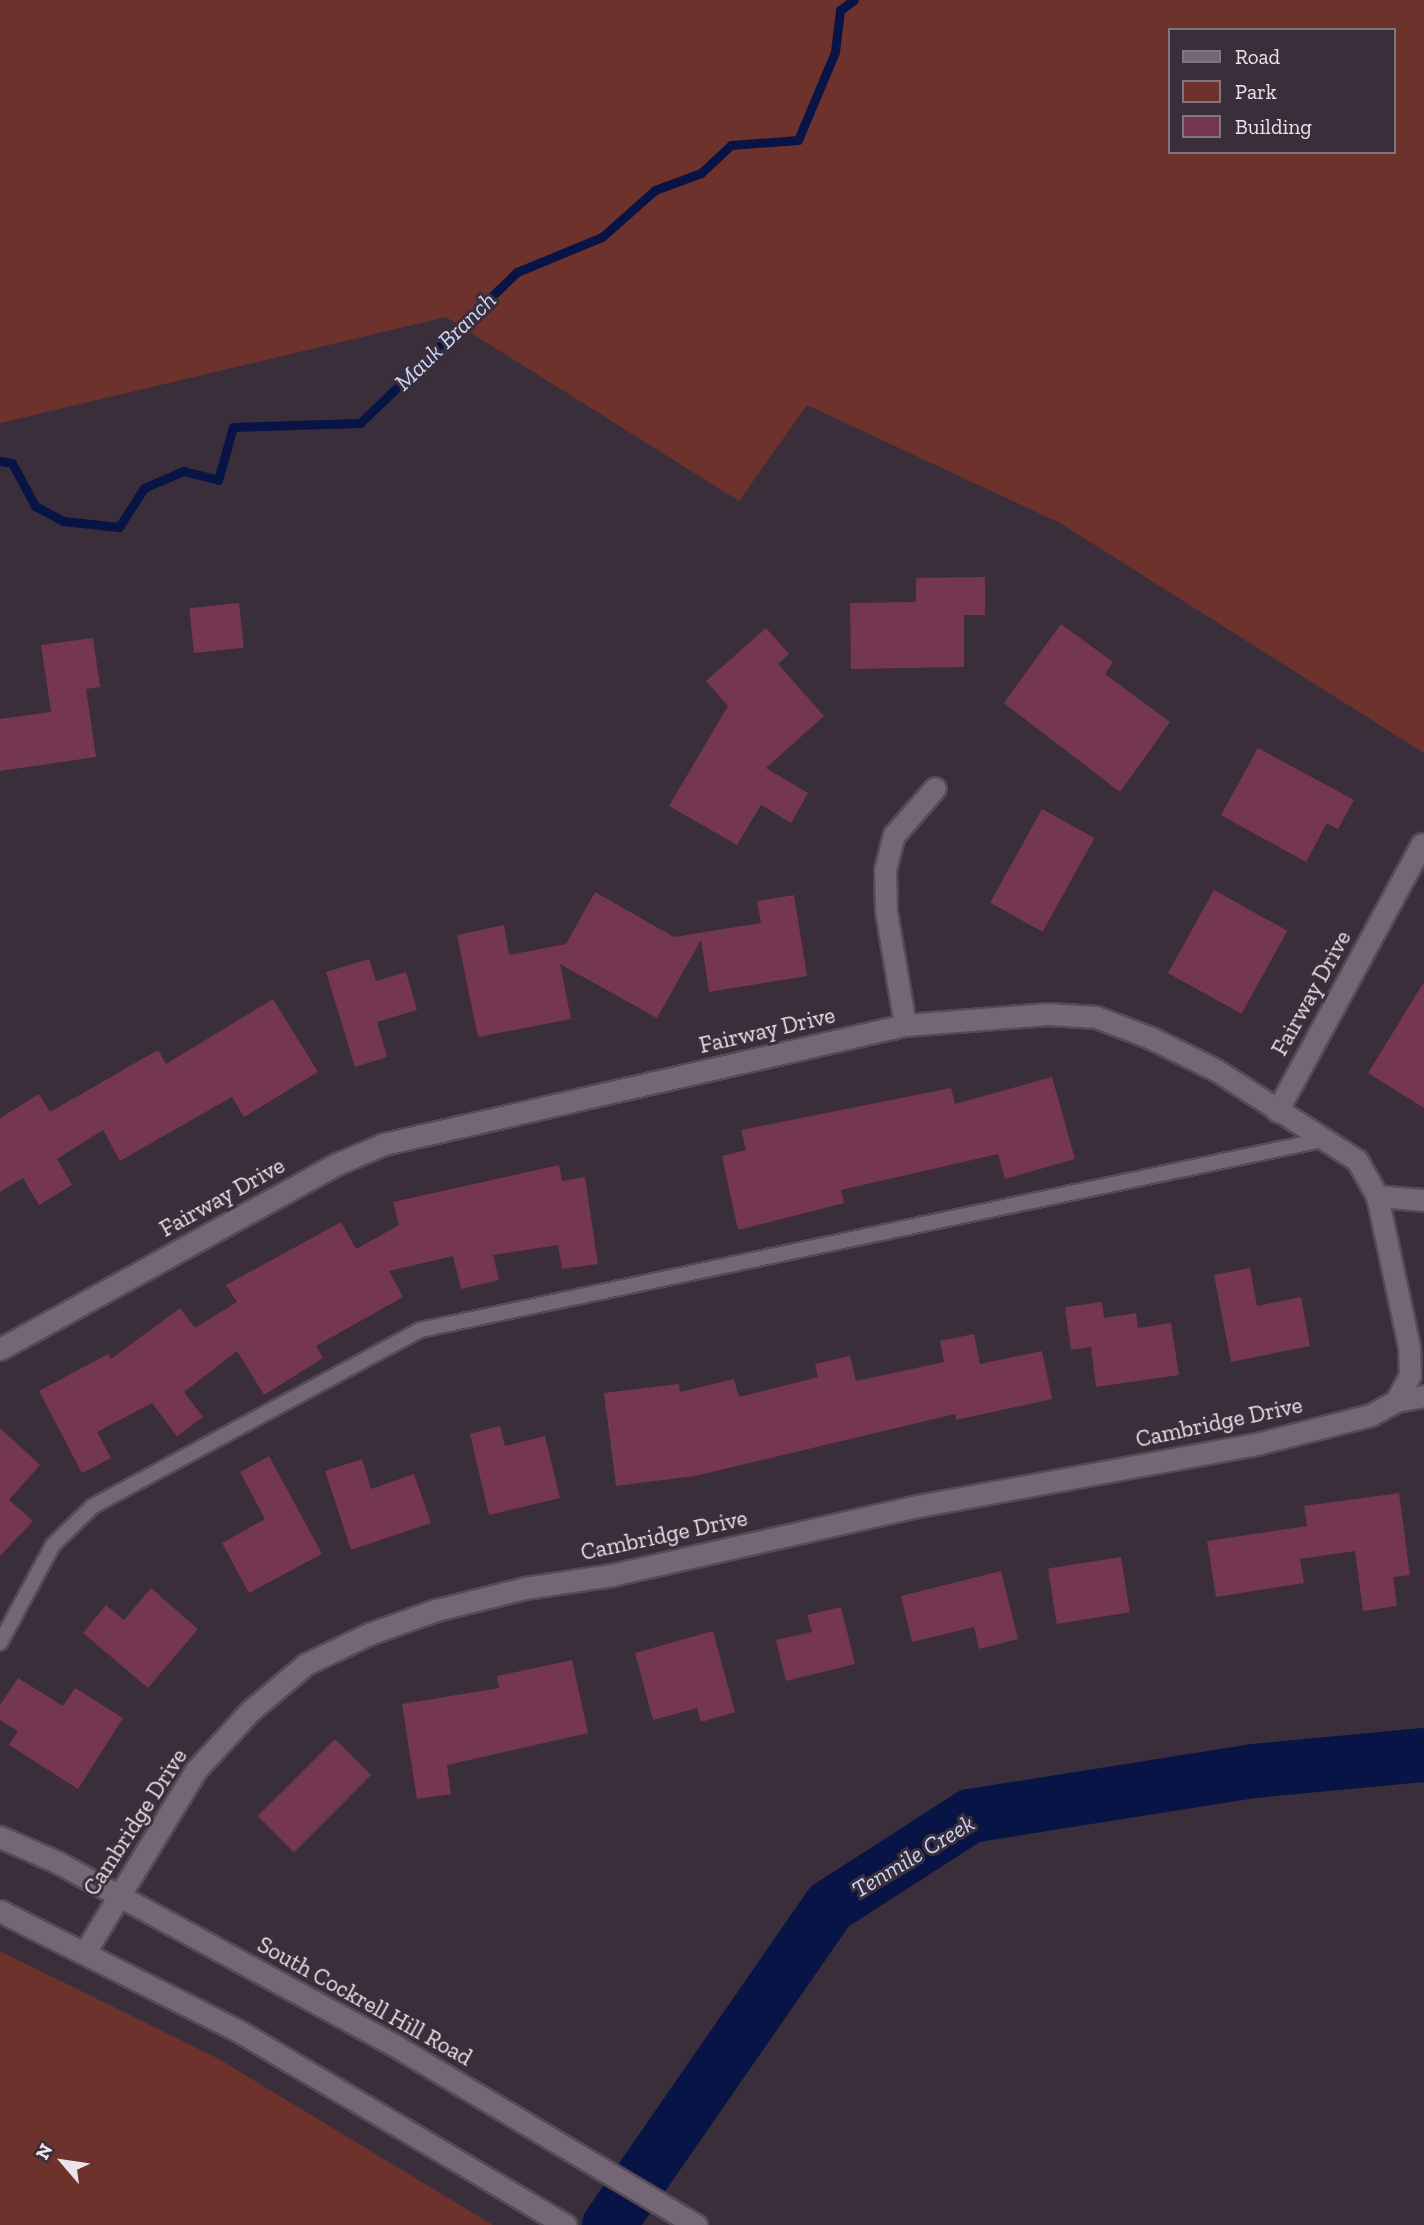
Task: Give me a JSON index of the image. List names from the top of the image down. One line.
{"streets":{"street":["Fairway Drive","Cambridge Drive","South Cockrell Hill Road"]},"crossings":[["Cambridge Drive","South Cockrell Hill Road"]],"water":["Mauk Branch","Tenmile Creek"],"legend":["Road","Park","Building"],"north":"top left"}
